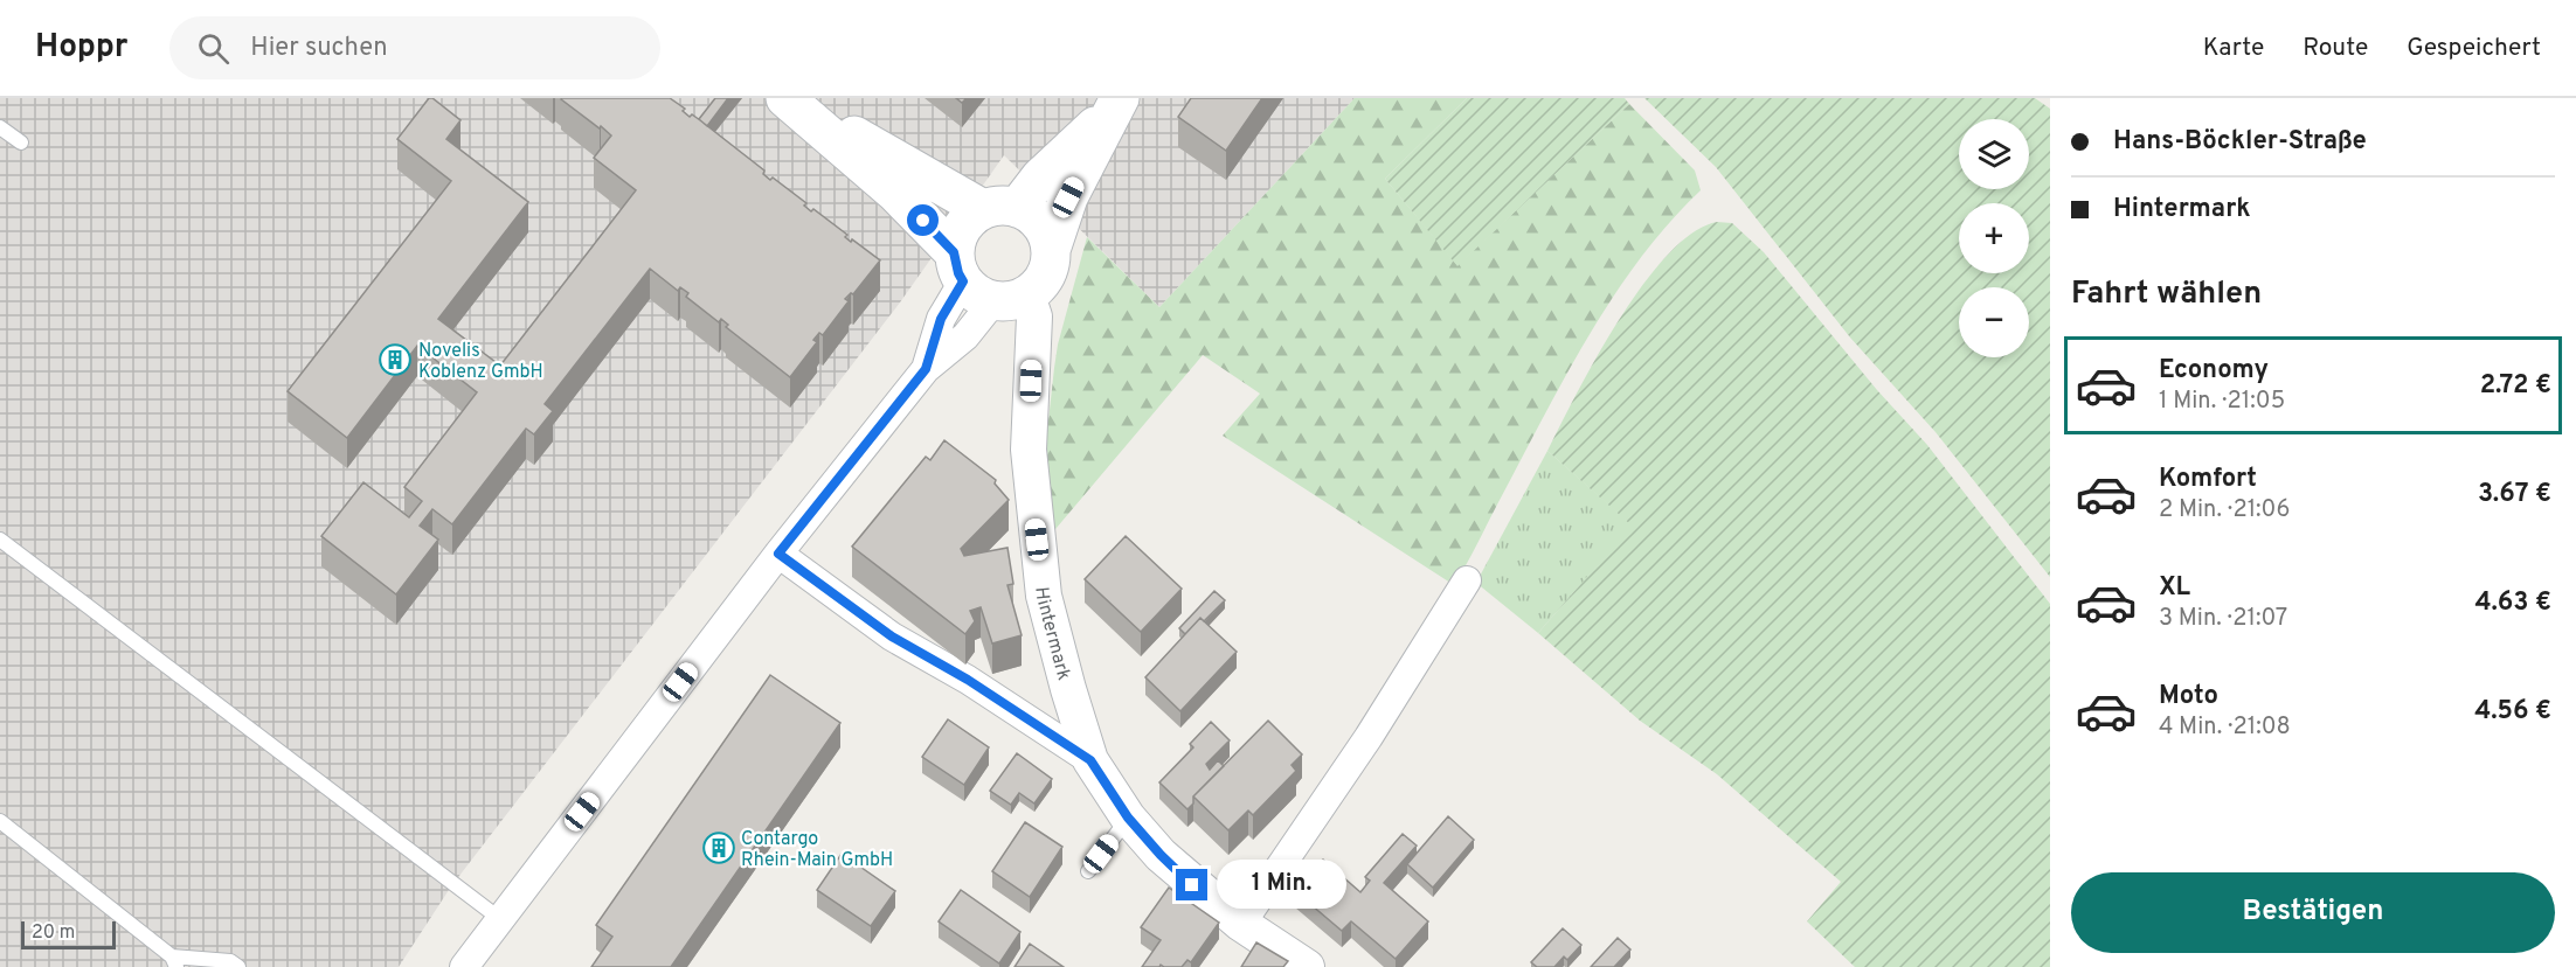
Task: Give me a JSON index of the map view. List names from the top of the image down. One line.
{"streets":{"street":["Hintermark"]},"places":{"building":["Novelis Koblenz GmbH","Contargo Rhein-Main GmbH"]},"scale_bar":"20 m","page":{"header":"Hoppr","search":"Hier suchen","nav":["Karte","Route","Gespeichert"],"banner":["Hans-Böckler-Straße","Hintermark"],"map_buttons":["+","−"],"heading":"Fahrt wählen","list":[{"name":"Economy","note":"1 Min. · 21:05","value":"2.72 €"},{"name":"Komfort","note":"2 Min. · 21:06","value":"3.67 €"},{"name":"XL","note":"3 Min. · 21:07","value":"4.63 €"},{"name":"Moto","note":"4 Min. · 21:08","value":"4.56 €"}],"buttons":"Bestätigen","bubble":"1 Min.","scale":"20 m"}}
